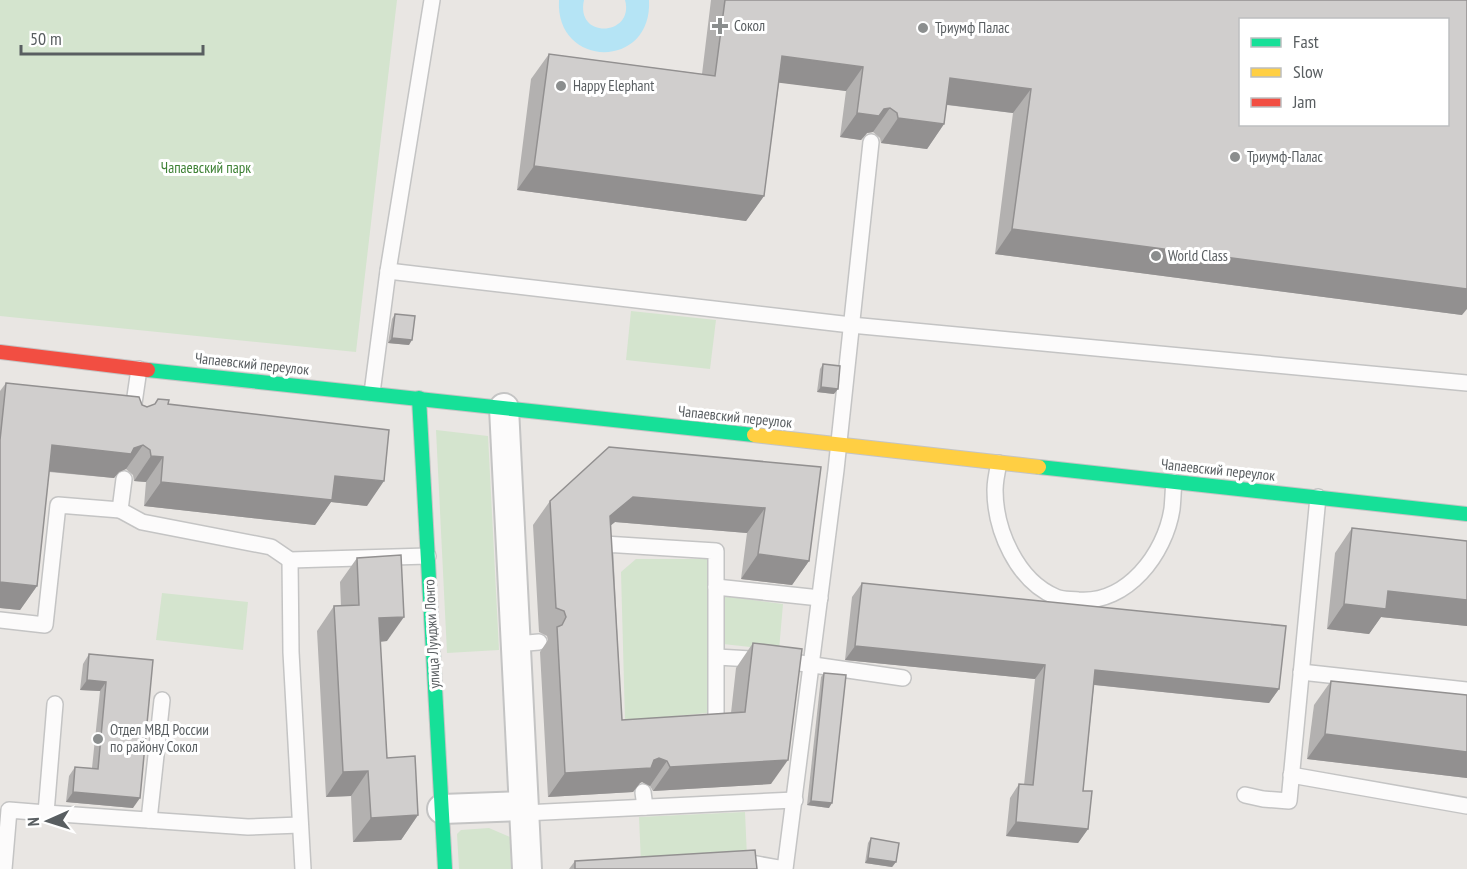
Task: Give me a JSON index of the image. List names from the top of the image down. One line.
{"streets":{"street":["Чапаевский переулок","улица Луиджи Лонго"]},"crossings":[["Чапаевский переулок","улица Луиджи Лонго"]],"parks":["Чапаевский парк"],"places":{"health":["Сокол"],"other":["Триумф Палас","Happy Elephant","Триумф-Палас","World Class","Отдел МВД России по району Сокол"]},"legend":["Fast","Slow","Jam"],"scale_bar":"50 m","north":"left"}
